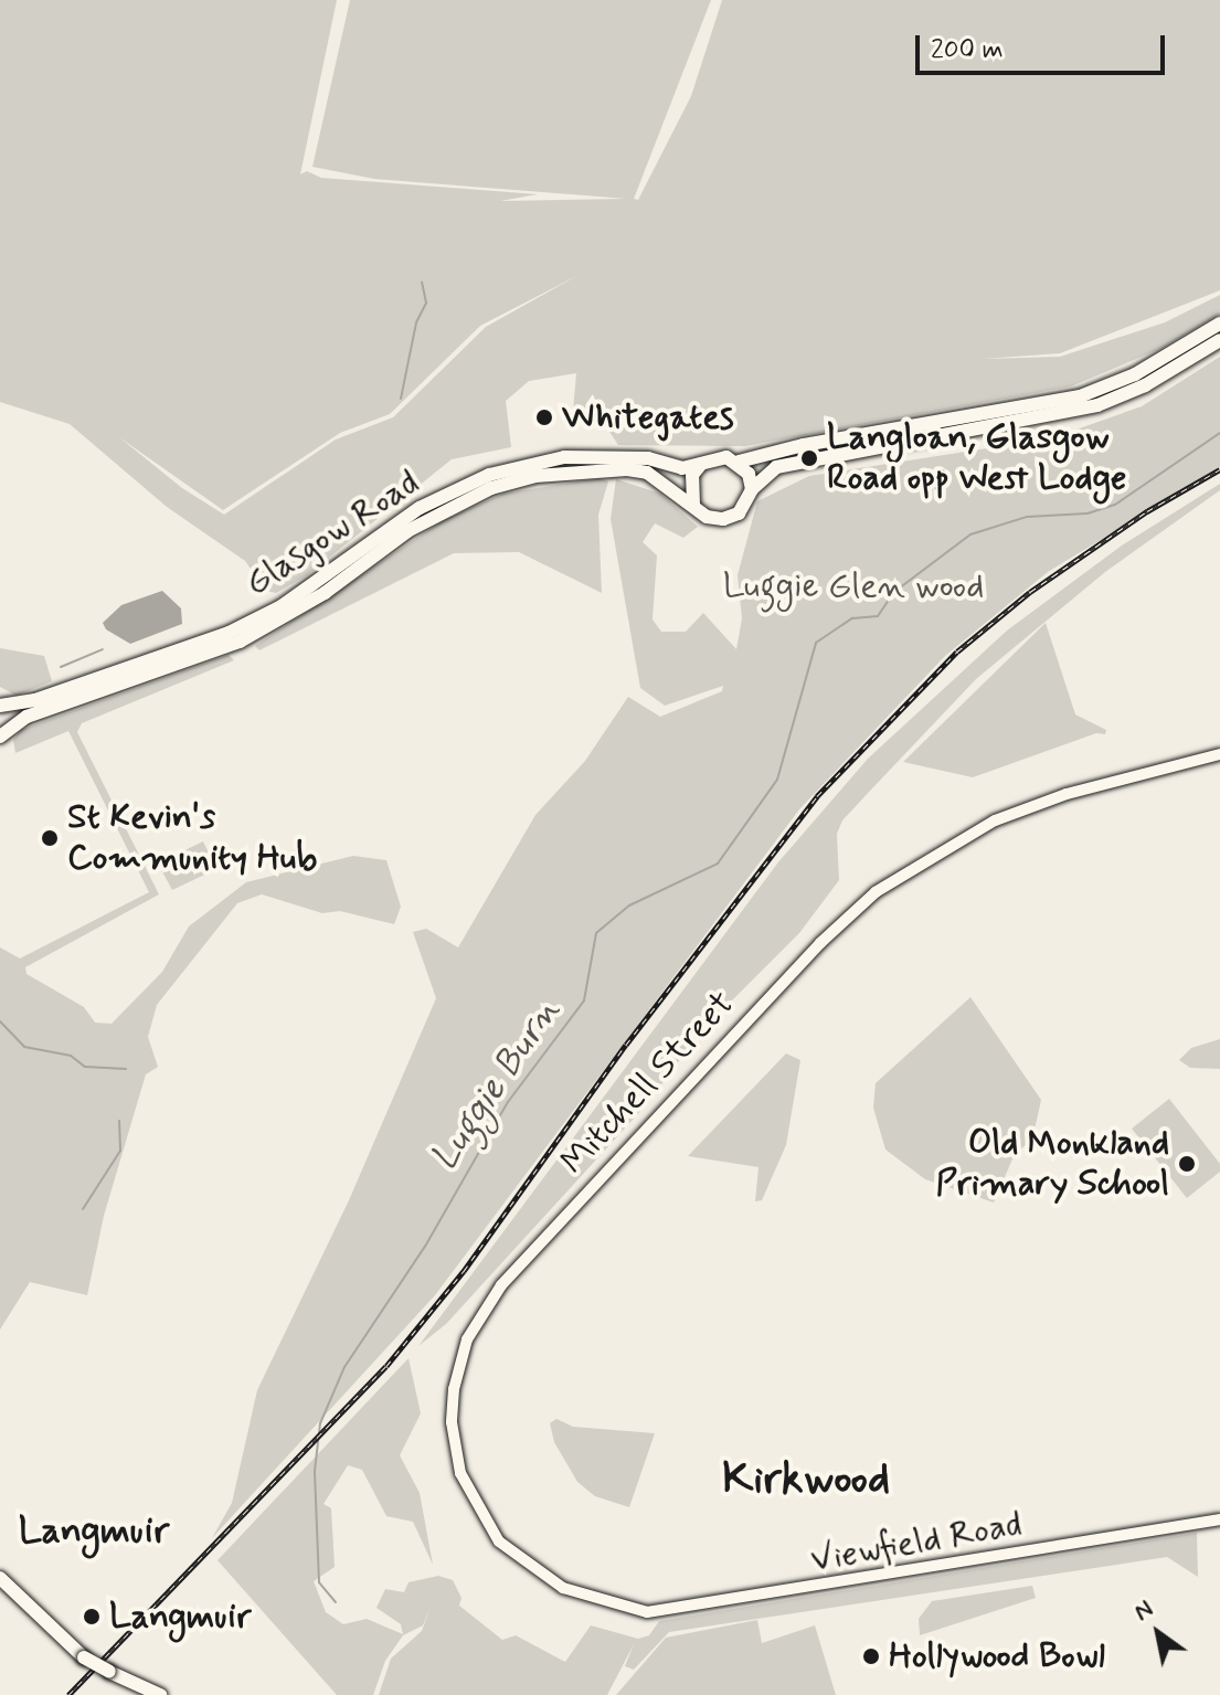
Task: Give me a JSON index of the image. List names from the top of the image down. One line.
{"streets":{"main road":["Glasgow Road"],"street":["Mitchell Street","Viewfield Road"]},"crossings":[["Mitchell Street","Viewfield Road"]],"districts":["Kirkwood","Langmuir"],"water":["Luggie Burn"],"parks":["Luggie Glen wood"],"places":["Whitegates","Langloan, Glasgow Road opp West Lodge","St Kevin's Community Hub","Old Monkland Primary School","Langmuir","Hollywood Bowl"],"scale_bar":"200 m","north":"top left"}
